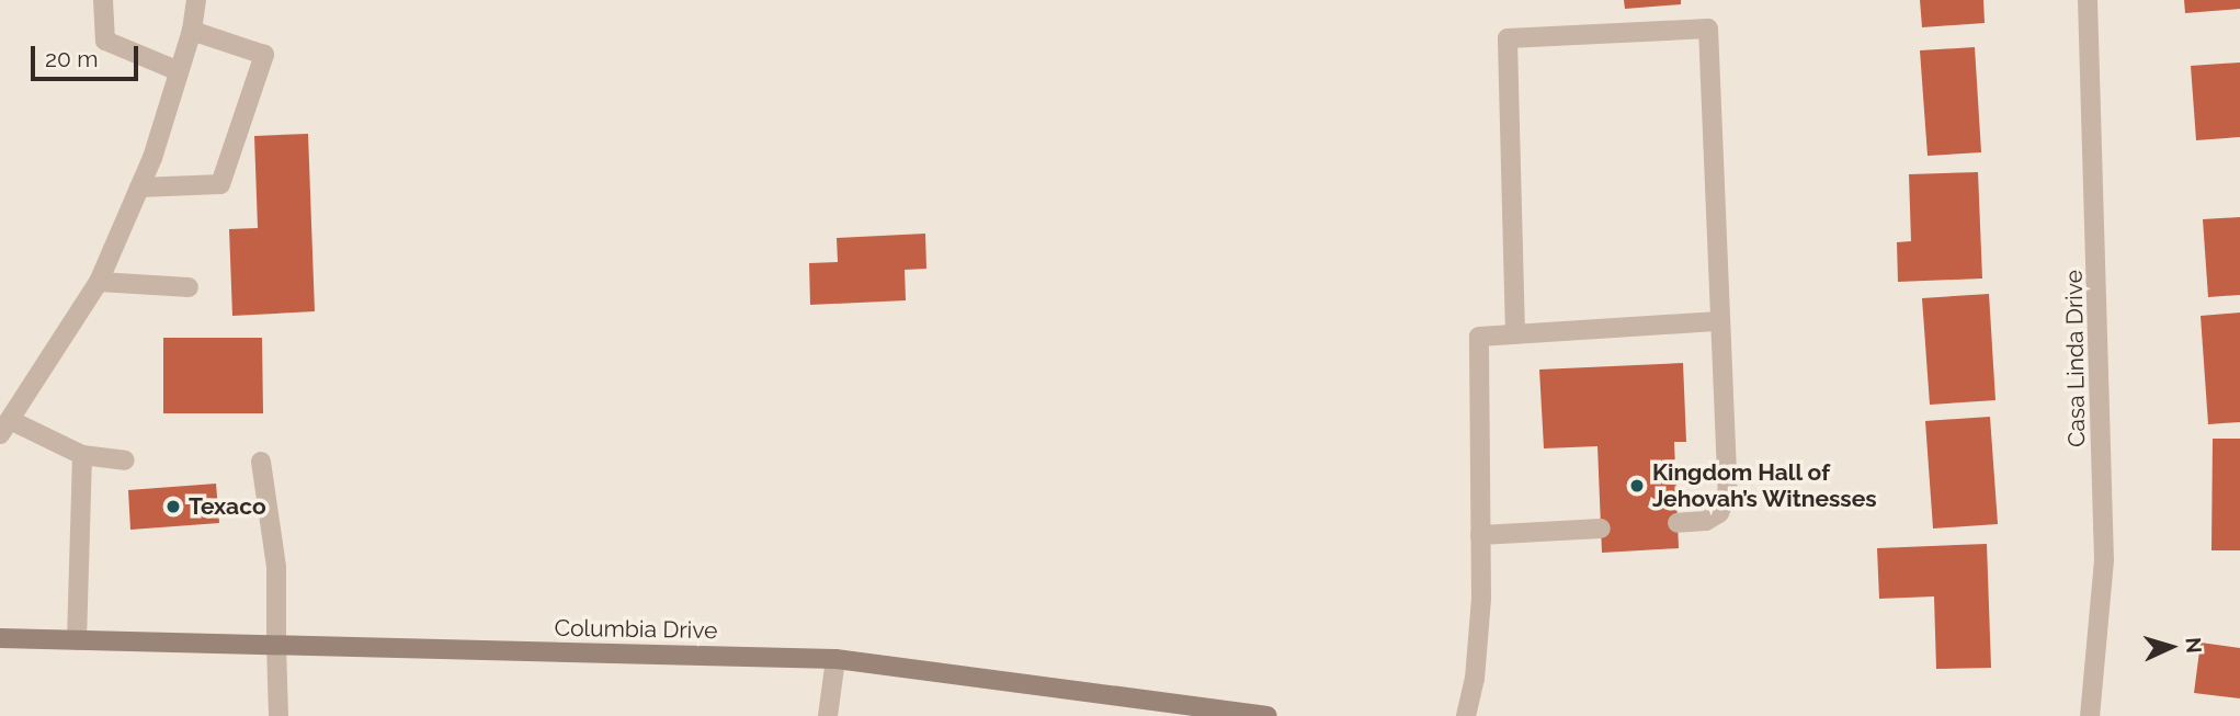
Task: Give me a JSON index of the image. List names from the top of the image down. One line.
{"streets":{"main road":["Columbia Drive"],"street":["Casa Linda Drive"]},"places":["Kingdom Hall of Jehovah’s Witnesses","Texaco"],"scale_bar":"20 m","north":"right"}
